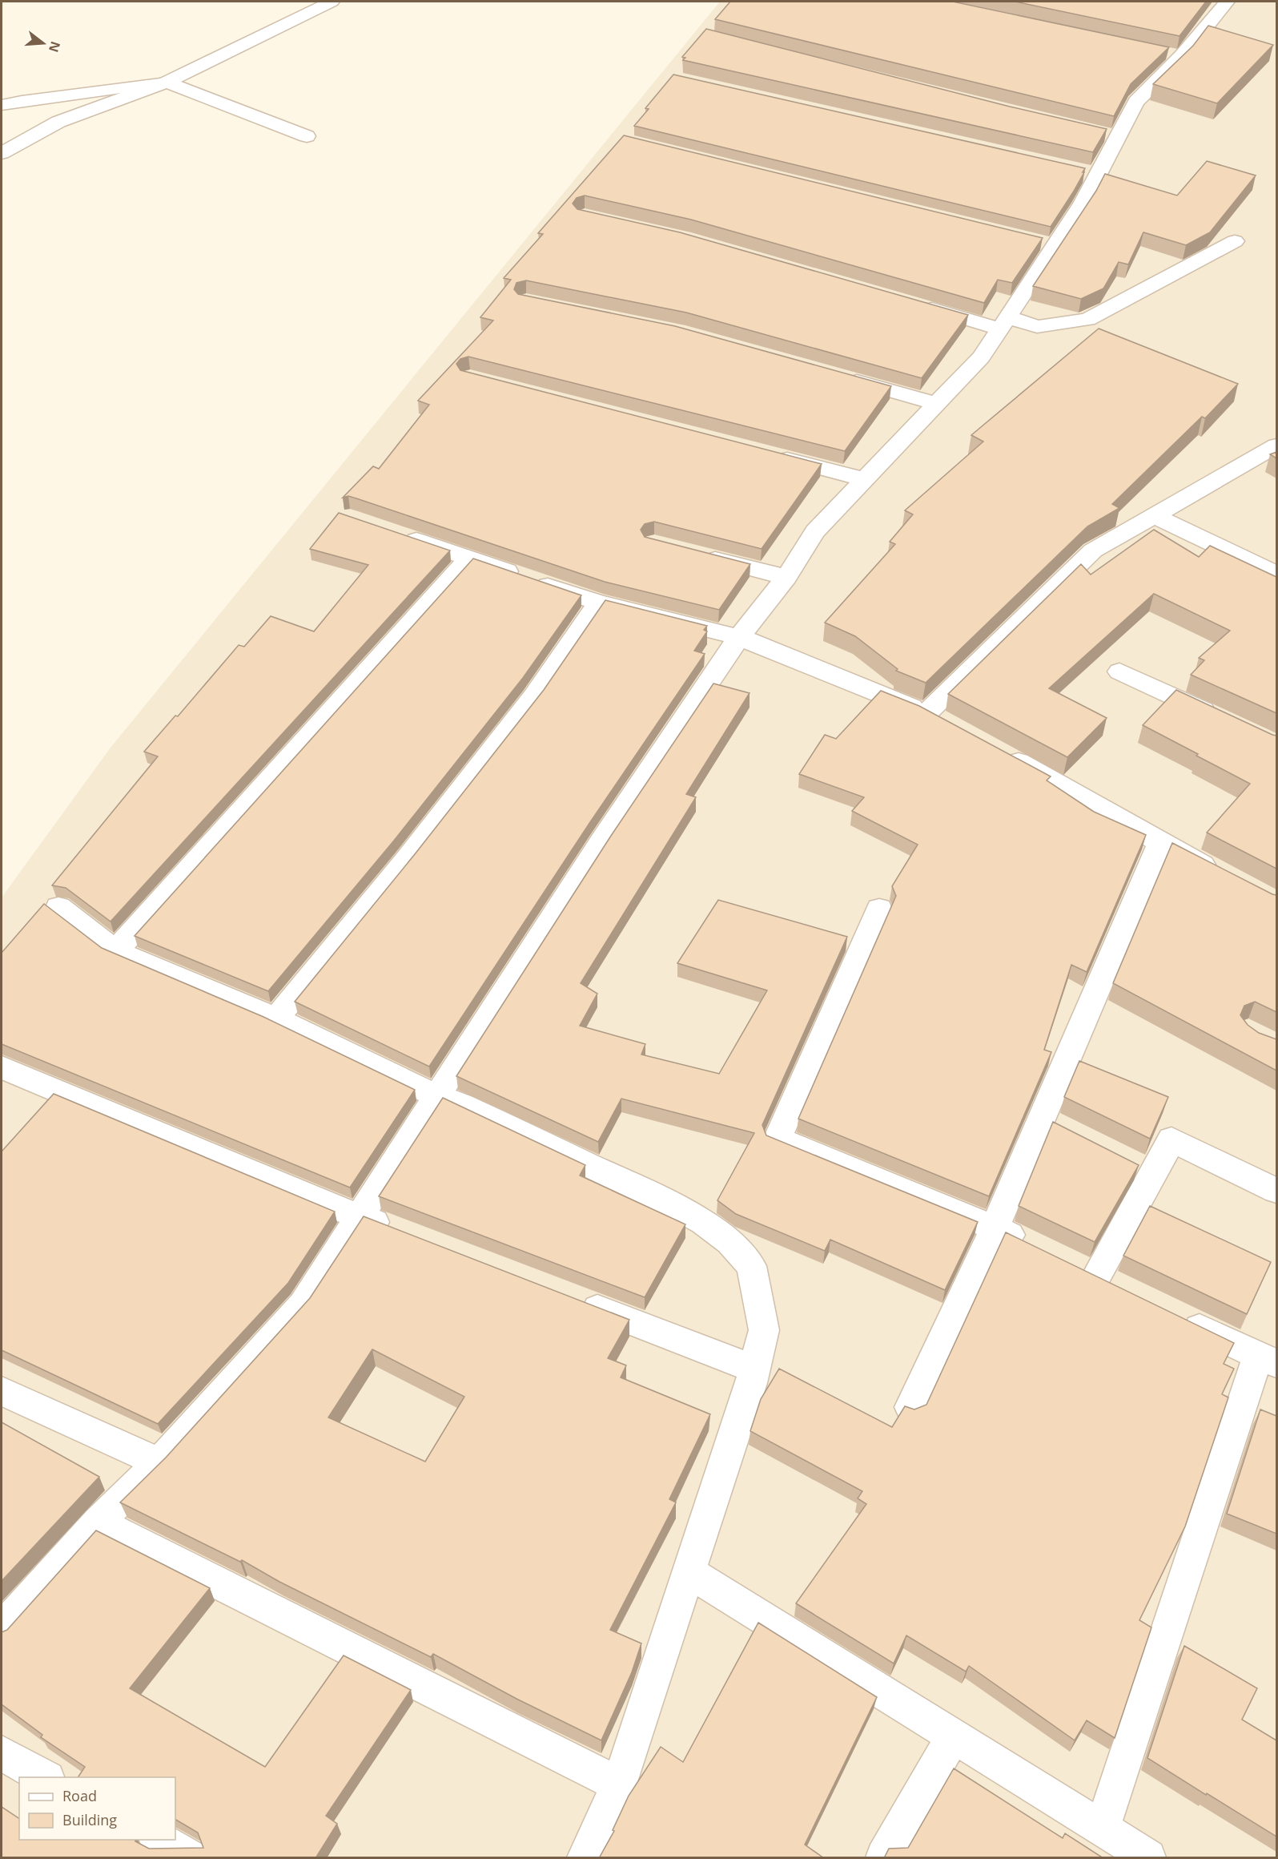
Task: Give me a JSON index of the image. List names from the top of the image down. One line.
{"legend":["Road","Building"],"north":"right"}
